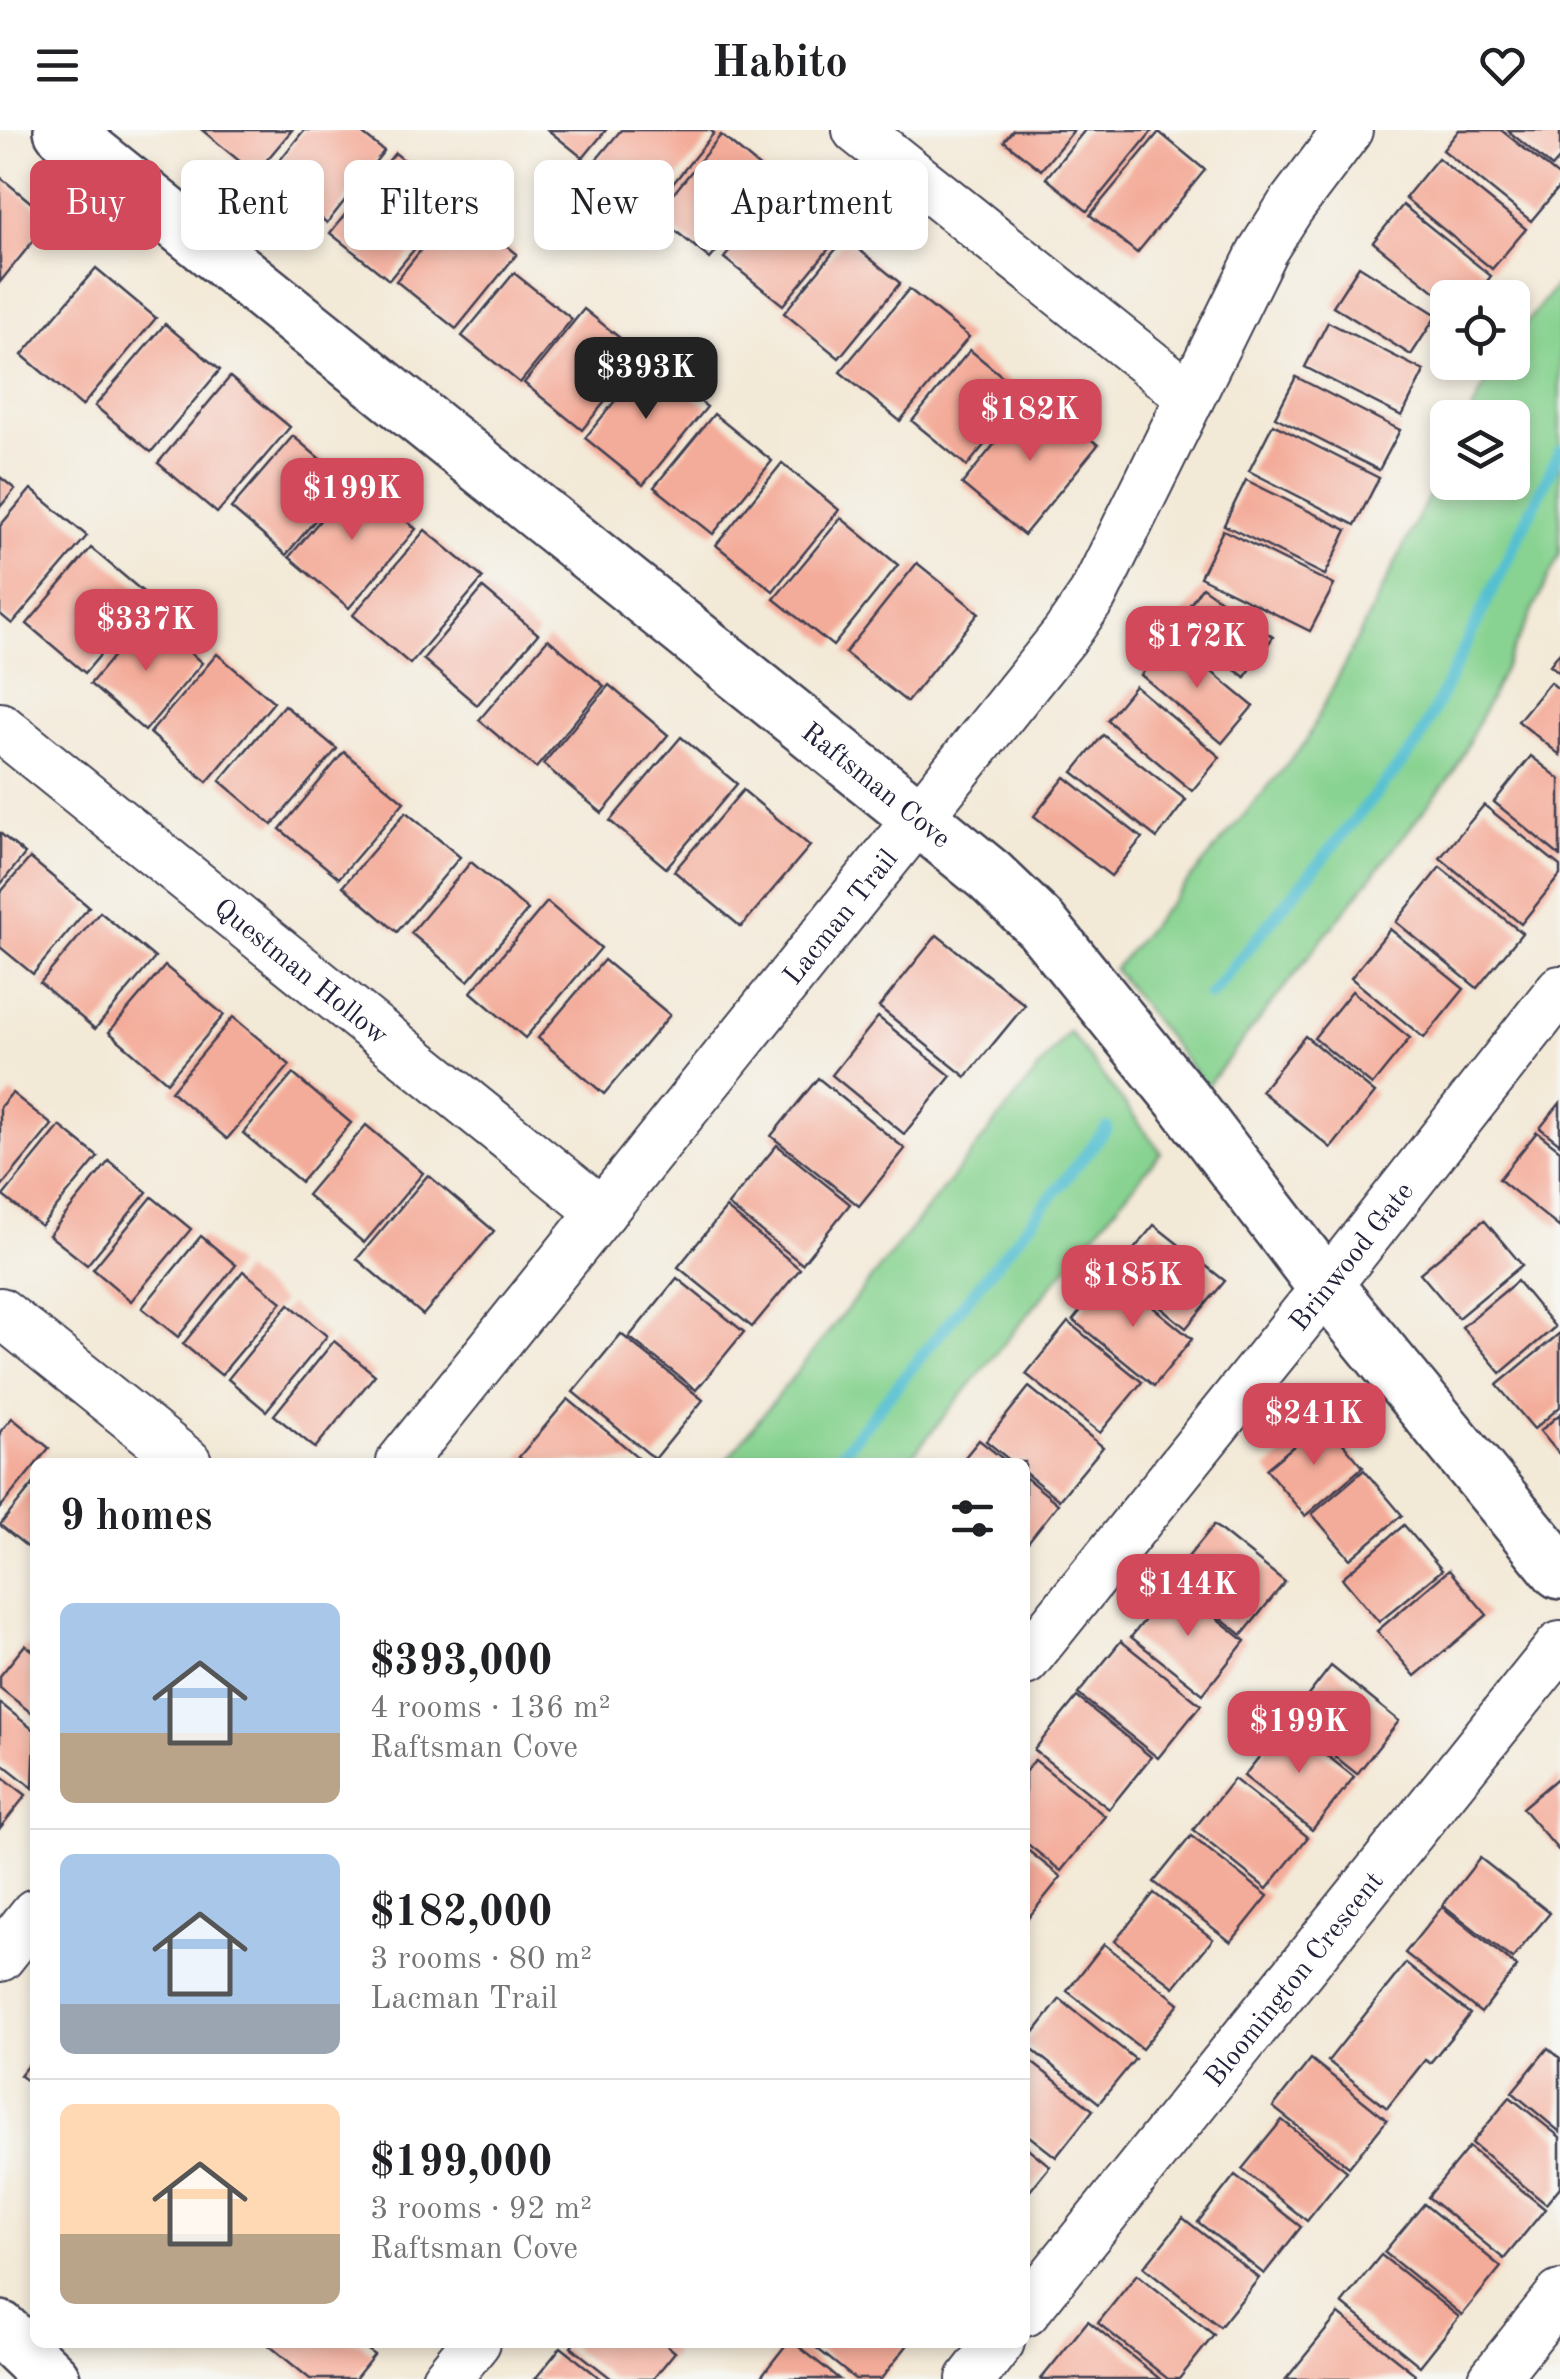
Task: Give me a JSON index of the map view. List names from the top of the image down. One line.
{"streets":{"street":["Raftsman Cove","Lacman Trail","Questman Hollow","Brinwood Gate","Bloomington Crescent"]},"crossings":[["Raftsman Cove","Lacman Trail"],["Raftsman Cove","Brinwood Gate"],["Lacman Trail","Questman Hollow"]],"page":{"header":"Habito","chip":["Buy","Rent","Filters","New","Apartment"],"price":["$393K","$182K","$199K","$337K","$172K","$185K","$241K","$144K","$199K"],"heading":"9 homes","list":[{"name":"$393,000","note":"4 rooms · 136 m² · Raftsman Cove"},{"name":"$182,000","note":"3 rooms · 80 m² · Lacman Trail"},{"name":"$199,000","note":"3 rooms · 92 m² · Raftsman Cove"}]}}
